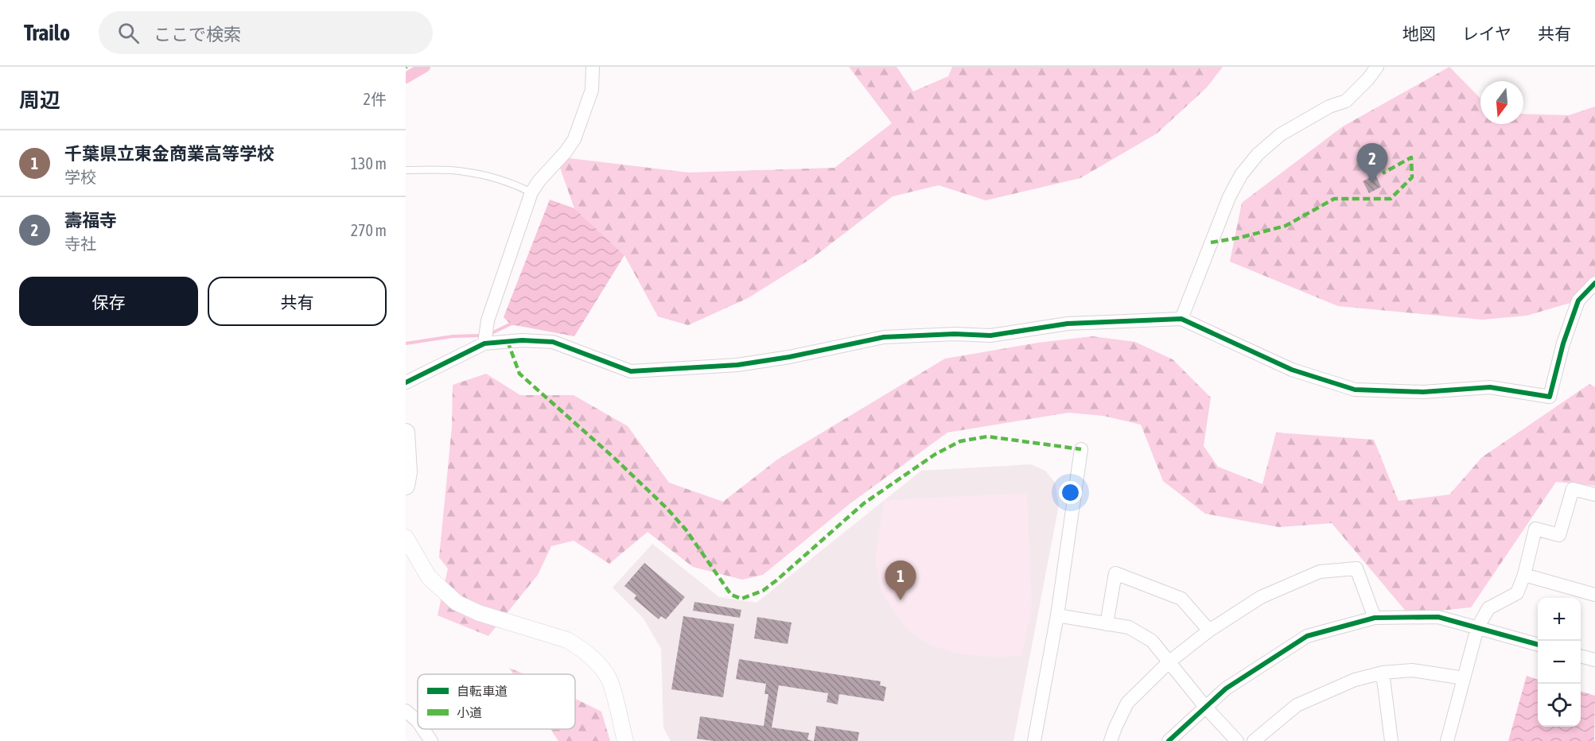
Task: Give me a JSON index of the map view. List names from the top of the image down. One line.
{"legend":["自転車道","小道"],"north":"bottom","page":{"header":"Trailo","search":"ここで検索","nav":["地図","レイヤ","共有"],"heading":["周辺","2件"],"list":[{"mark":"1","name":"千葉県立東金商業高等学校","note":"学校","value":"130 m"},{"mark":"2","name":"壽福寺","note":"寺社","value":"270 m"}],"pins":["2","1"],"buttons":["保存","共有"],"map_buttons":["+","−"]}}
